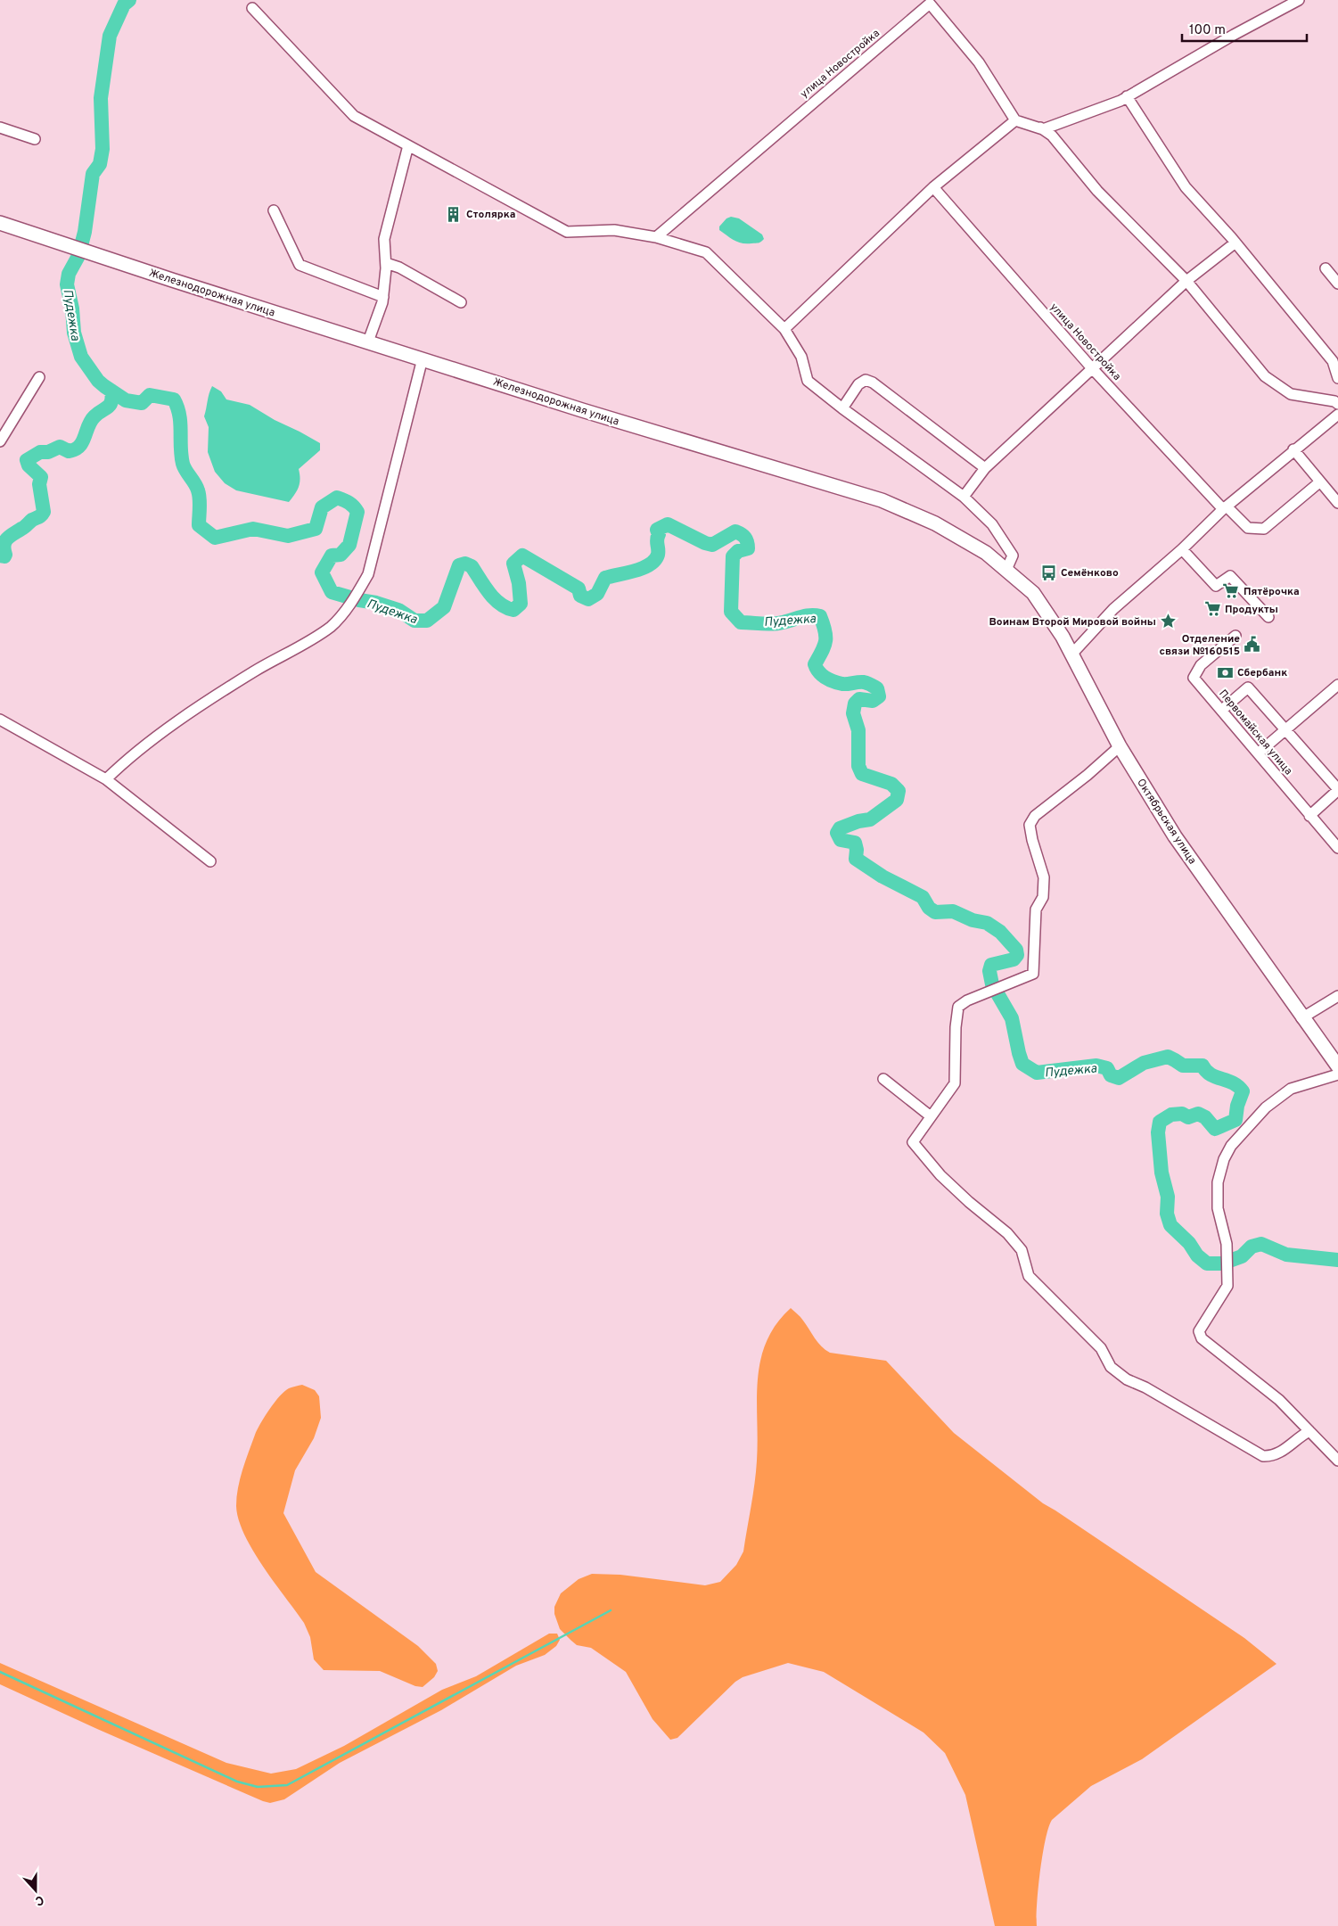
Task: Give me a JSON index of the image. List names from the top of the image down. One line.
{"streets":{"street":["улица Новостройка","Железнодорожная улица","Первомайская улица","Октябрьская улица"]},"crossings":[["Железнодорожная улица","Октябрьская улица"]],"water":["Пудежка"],"places":{"building":["Столярка"],"bus stop":["Семёнково"],"supermarket":["Пятёрочка","Продукты"],"place":["Воинам Второй Мировой войны"],"public building":["Отделение связи №160515"],"bank":["Сбербанк"]},"scale_bar":"100 m","north":"bottom"}
